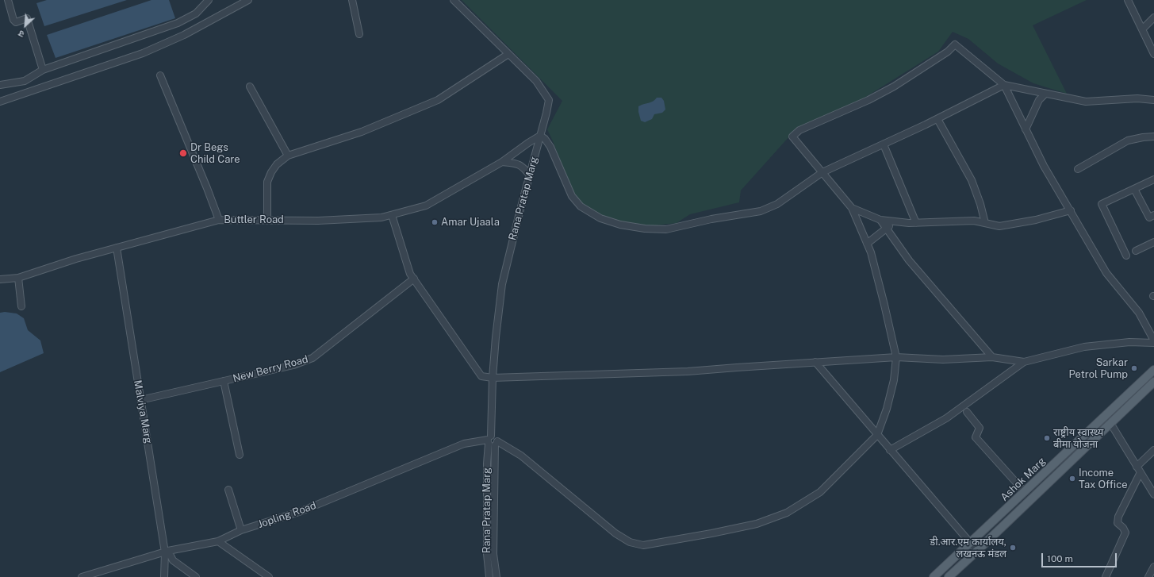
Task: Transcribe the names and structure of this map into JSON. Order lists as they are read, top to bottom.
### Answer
{
  "streets": {
    "main road": ["Ashok Marg"],
    "street": [
      "Rana Pratap Marg",
      "Buttler Road",
      "New Berry Road",
      "Malviya Marg",
      "Jopling Road"
    ]
  },
  "crossings": [
    ["Rana Pratap Marg", "Buttler Road"],
    ["Rana Pratap Marg", "Jopling Road"],
    ["Buttler Road", "Malviya Marg"],
    ["New Berry Road", "Malviya Marg"],
    ["Malviya Marg", "Jopling Road"]
  ],
  "places": [
    "Dr Begs Child Care",
    "Amar Ujaala",
    "Sarkar Petrol Pump",
    "राष्ट्रीय स्वास्थ्य बीमा योजना",
    "Income Tax Office",
    "डी.आर.एम कार्यालय, लखनऊ मंडल"
  ],
  "scale_bar": "100 m",
  "north": "bottom left"
}
